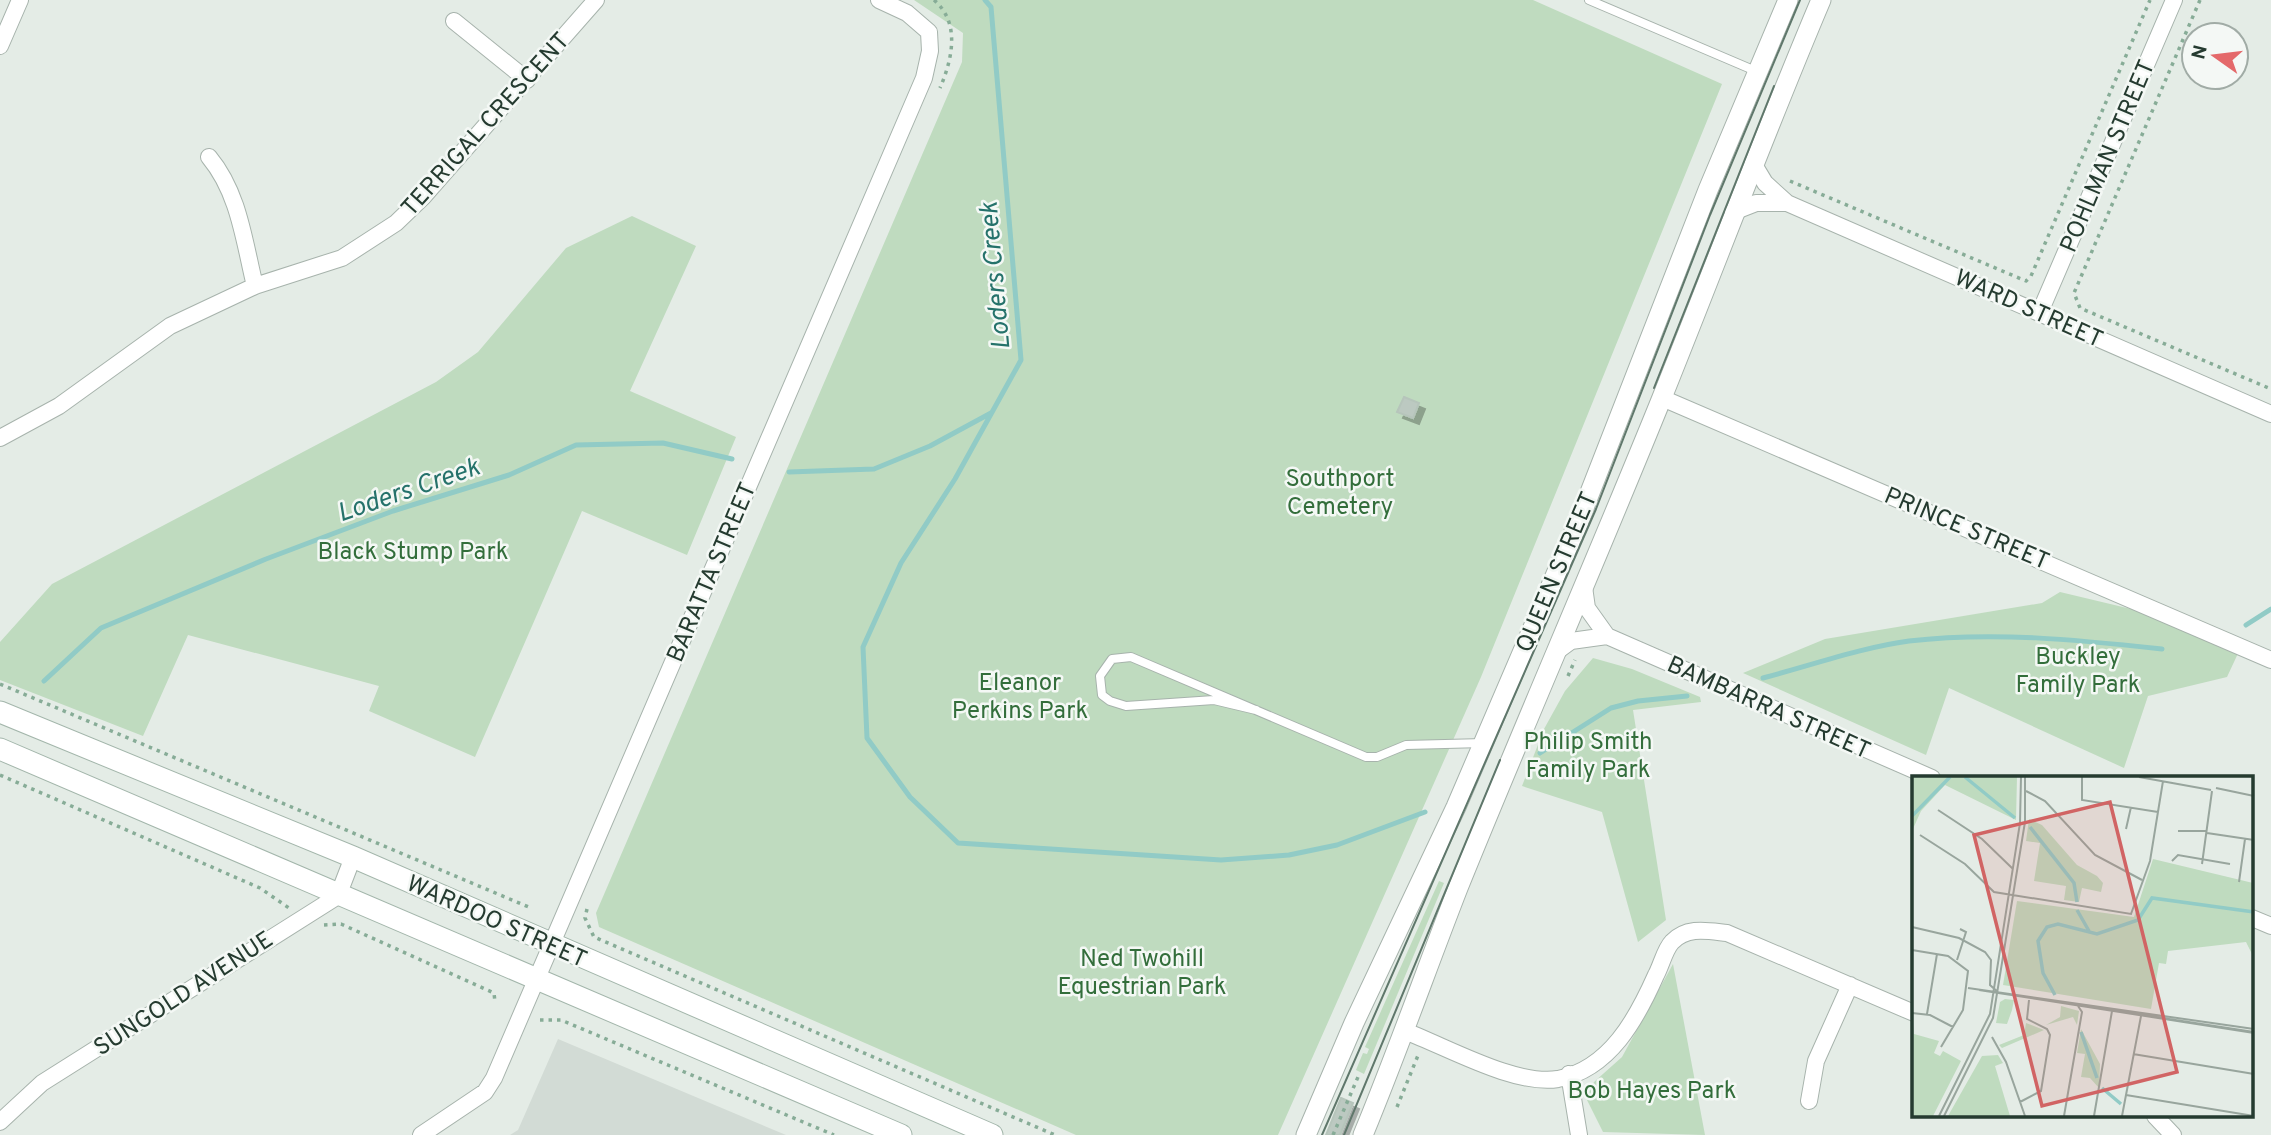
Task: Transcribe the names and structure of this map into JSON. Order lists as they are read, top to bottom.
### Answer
{
  "streets": {
    "main road": ["WARDOO STREET"],
    "street": [
      "TERRIGAL CRESCENT",
      "POHLMAN STREET",
      "WARD STREET",
      "PRINCE STREET",
      "BARATTA STREET",
      "QUEEN STREET",
      "BAMBARRA STREET",
      "SUNGOLD AVENUE"
    ]
  },
  "crossings": [
    ["POHLMAN STREET", "WARD STREET"],
    ["WARD STREET", "QUEEN STREET"],
    ["PRINCE STREET", "QUEEN STREET"],
    ["BARATTA STREET", "WARDOO STREET"],
    ["WARDOO STREET", "SUNGOLD AVENUE"]
  ],
  "water": ["Loders Creek"],
  "parks": [
    "Southport Cemetery",
    "Black Stump Park",
    "Buckley Family Park",
    "Eleanor Perkins Park",
    "Philip Smith Family Park",
    "Ned Twohill Equestrian Park",
    "Bob Hayes Park"
  ],
  "north": "left"
}
